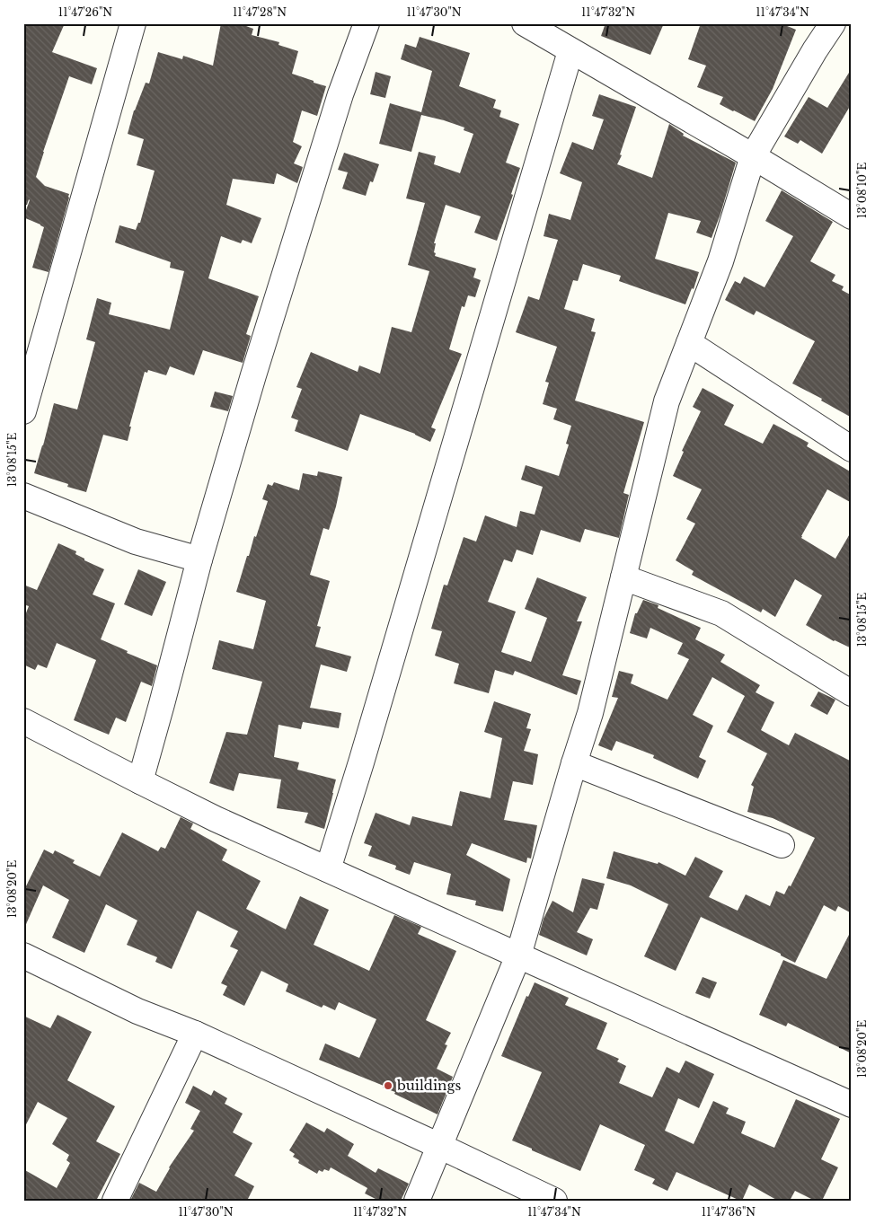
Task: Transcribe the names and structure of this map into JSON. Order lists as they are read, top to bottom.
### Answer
{
  "places": ["buildings"],
  "coordinates": [
    "11°47'26\"N",
    "11°47'28\"N",
    "11°47'30\"N",
    "11°47'32\"N",
    "11°47'34\"N",
    "13°08'10\"E",
    "13°08'15\"E",
    "13°08'20\"E",
    "11°47'36\"N"
  ]
}
